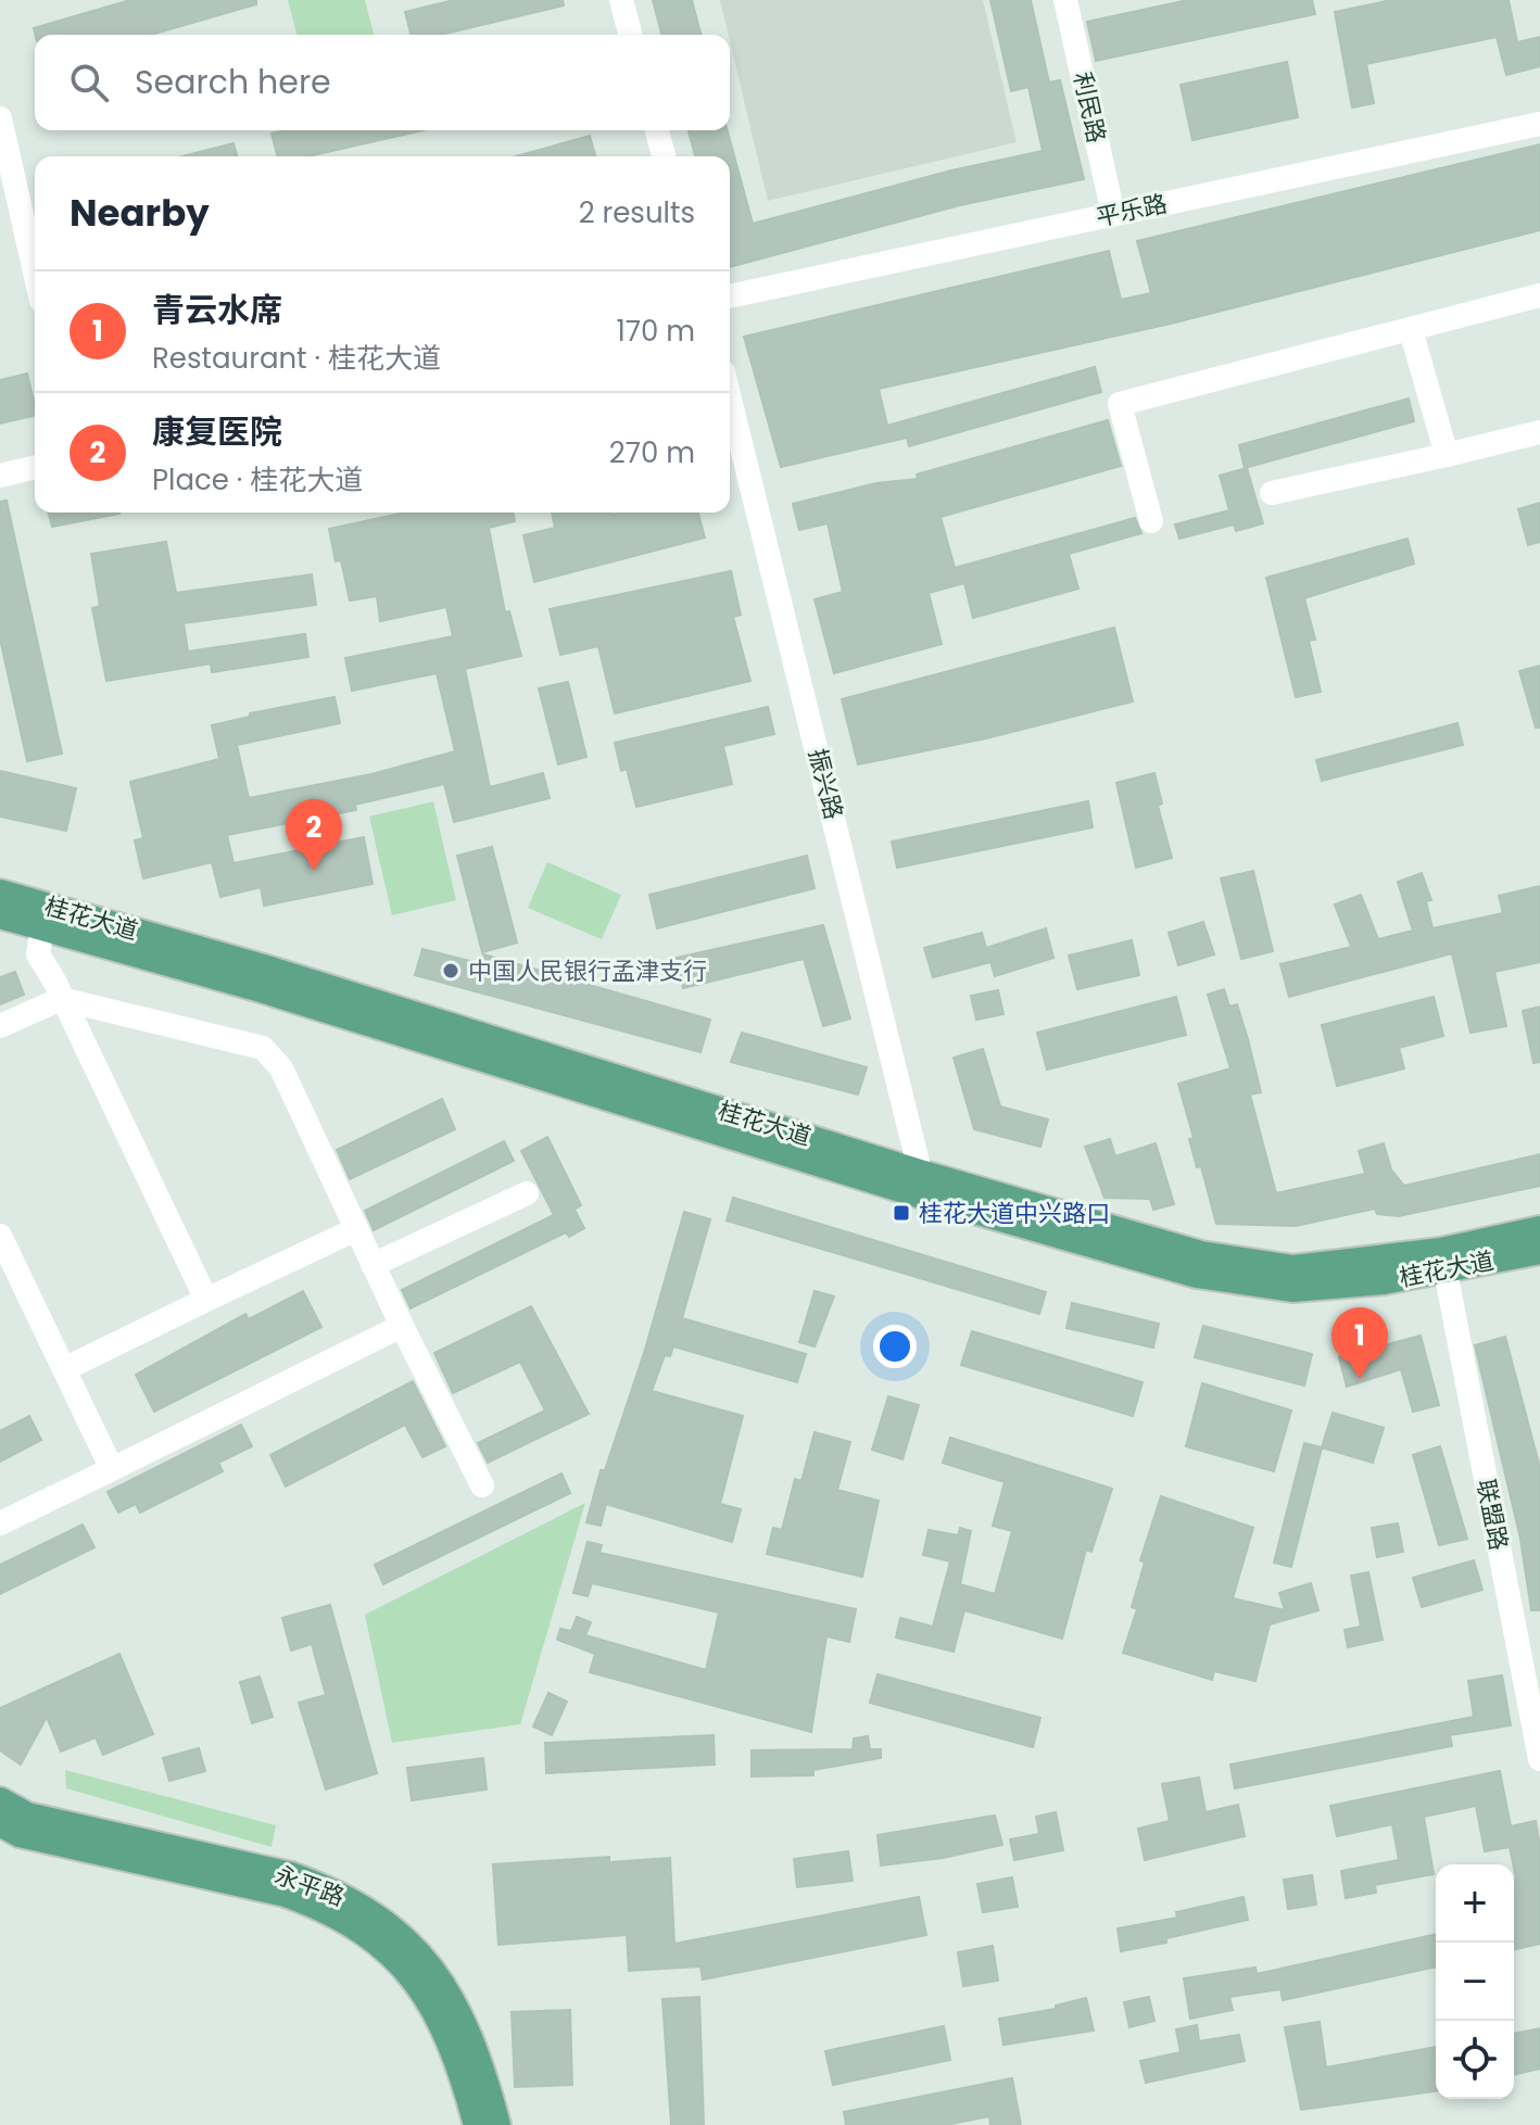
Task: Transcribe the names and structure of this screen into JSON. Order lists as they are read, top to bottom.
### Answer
{
  "streets": {
    "main road": ["桂花大道", "永平路"],
    "street": [
      "利民路",
      "平乐路",
      "振兴路",
      "联盟路"
    ]
  },
  "crossings": [
    ["利民路", "平乐路"],
    ["振兴路", "桂花大道"],
    ["桂花大道", "联盟路"]
  ],
  "places": {
    "other": ["中国人民银行孟津支行"],
    "transit": ["桂花大道中兴路口"]
  },
  "page": {
    "search": "Search here",
    "heading": ["Nearby", "2 results"],
    "list": [
      {
        "mark": "1",
        "name": "青云水席",
        "note": "Restaurant · 桂花大道",
        "value": "170 m"
      },
      {
        "mark": "2",
        "name": "康复医院",
        "note": "Place · 桂花大道",
        "value": "270 m"
      }
    ],
    "pins": ["2", "1"],
    "map_buttons": ["+", "−"]
  }
}
